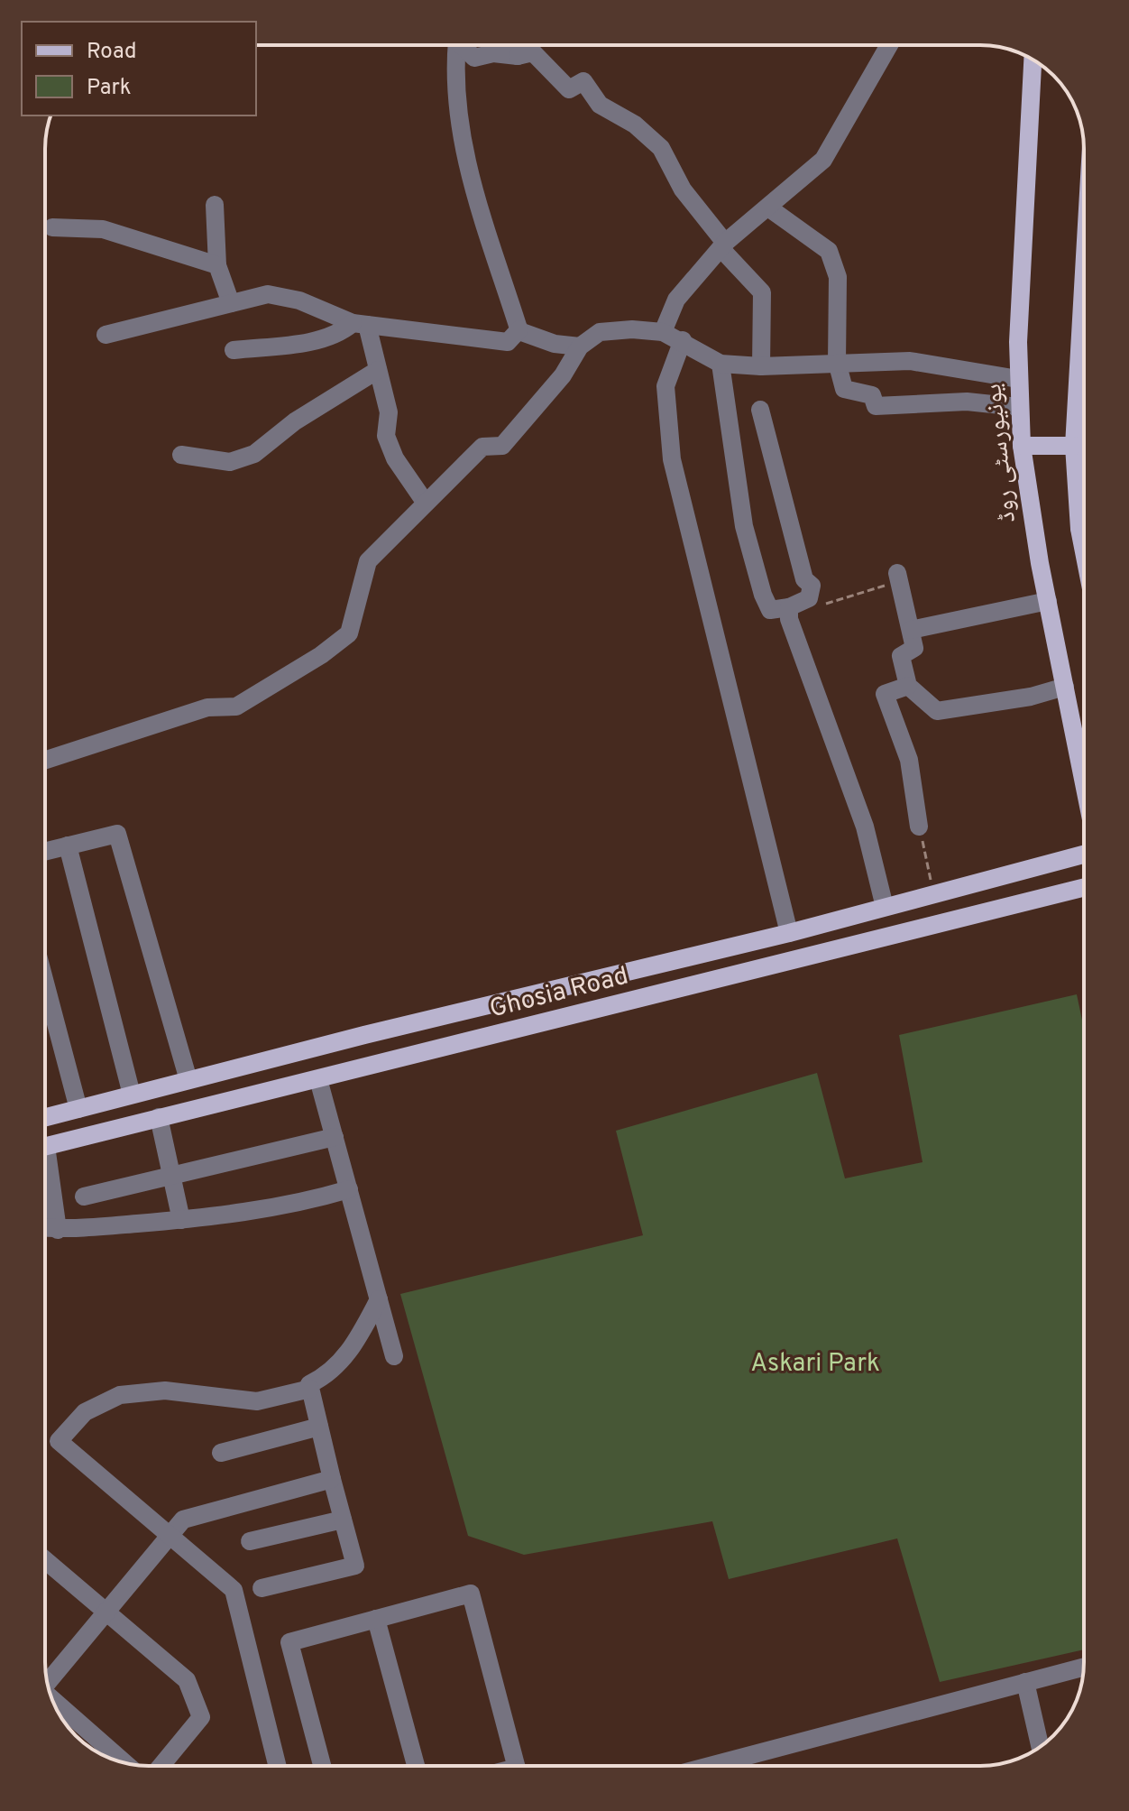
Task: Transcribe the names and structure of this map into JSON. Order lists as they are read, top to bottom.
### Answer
{
  "streets": {
    "main road": ["یونیورسٹی روڈ", "Ghosia Road"]
  },
  "parks": ["Askari Park"],
  "legend": ["Road", "Park"]
}
